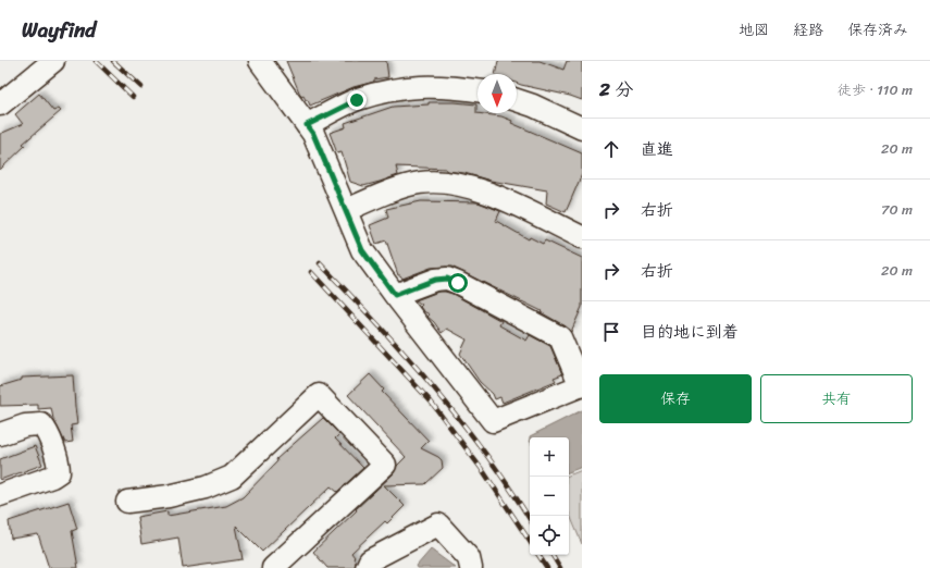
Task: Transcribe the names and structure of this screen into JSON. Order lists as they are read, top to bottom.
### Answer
{
  "north": "bottom",
  "page": {
    "header": "Wayfind",
    "nav": ["地図", "経路", "保存済み"],
    "heading": ["2 分", "徒歩 · 110 m"],
    "list": [
      ["直進", "20 m"],
      ["右折", "70 m"],
      ["右折", "20 m"],
      "目的地に到着"
    ],
    "buttons": ["保存", "共有"],
    "map_buttons": ["+", "−"]
  }
}
